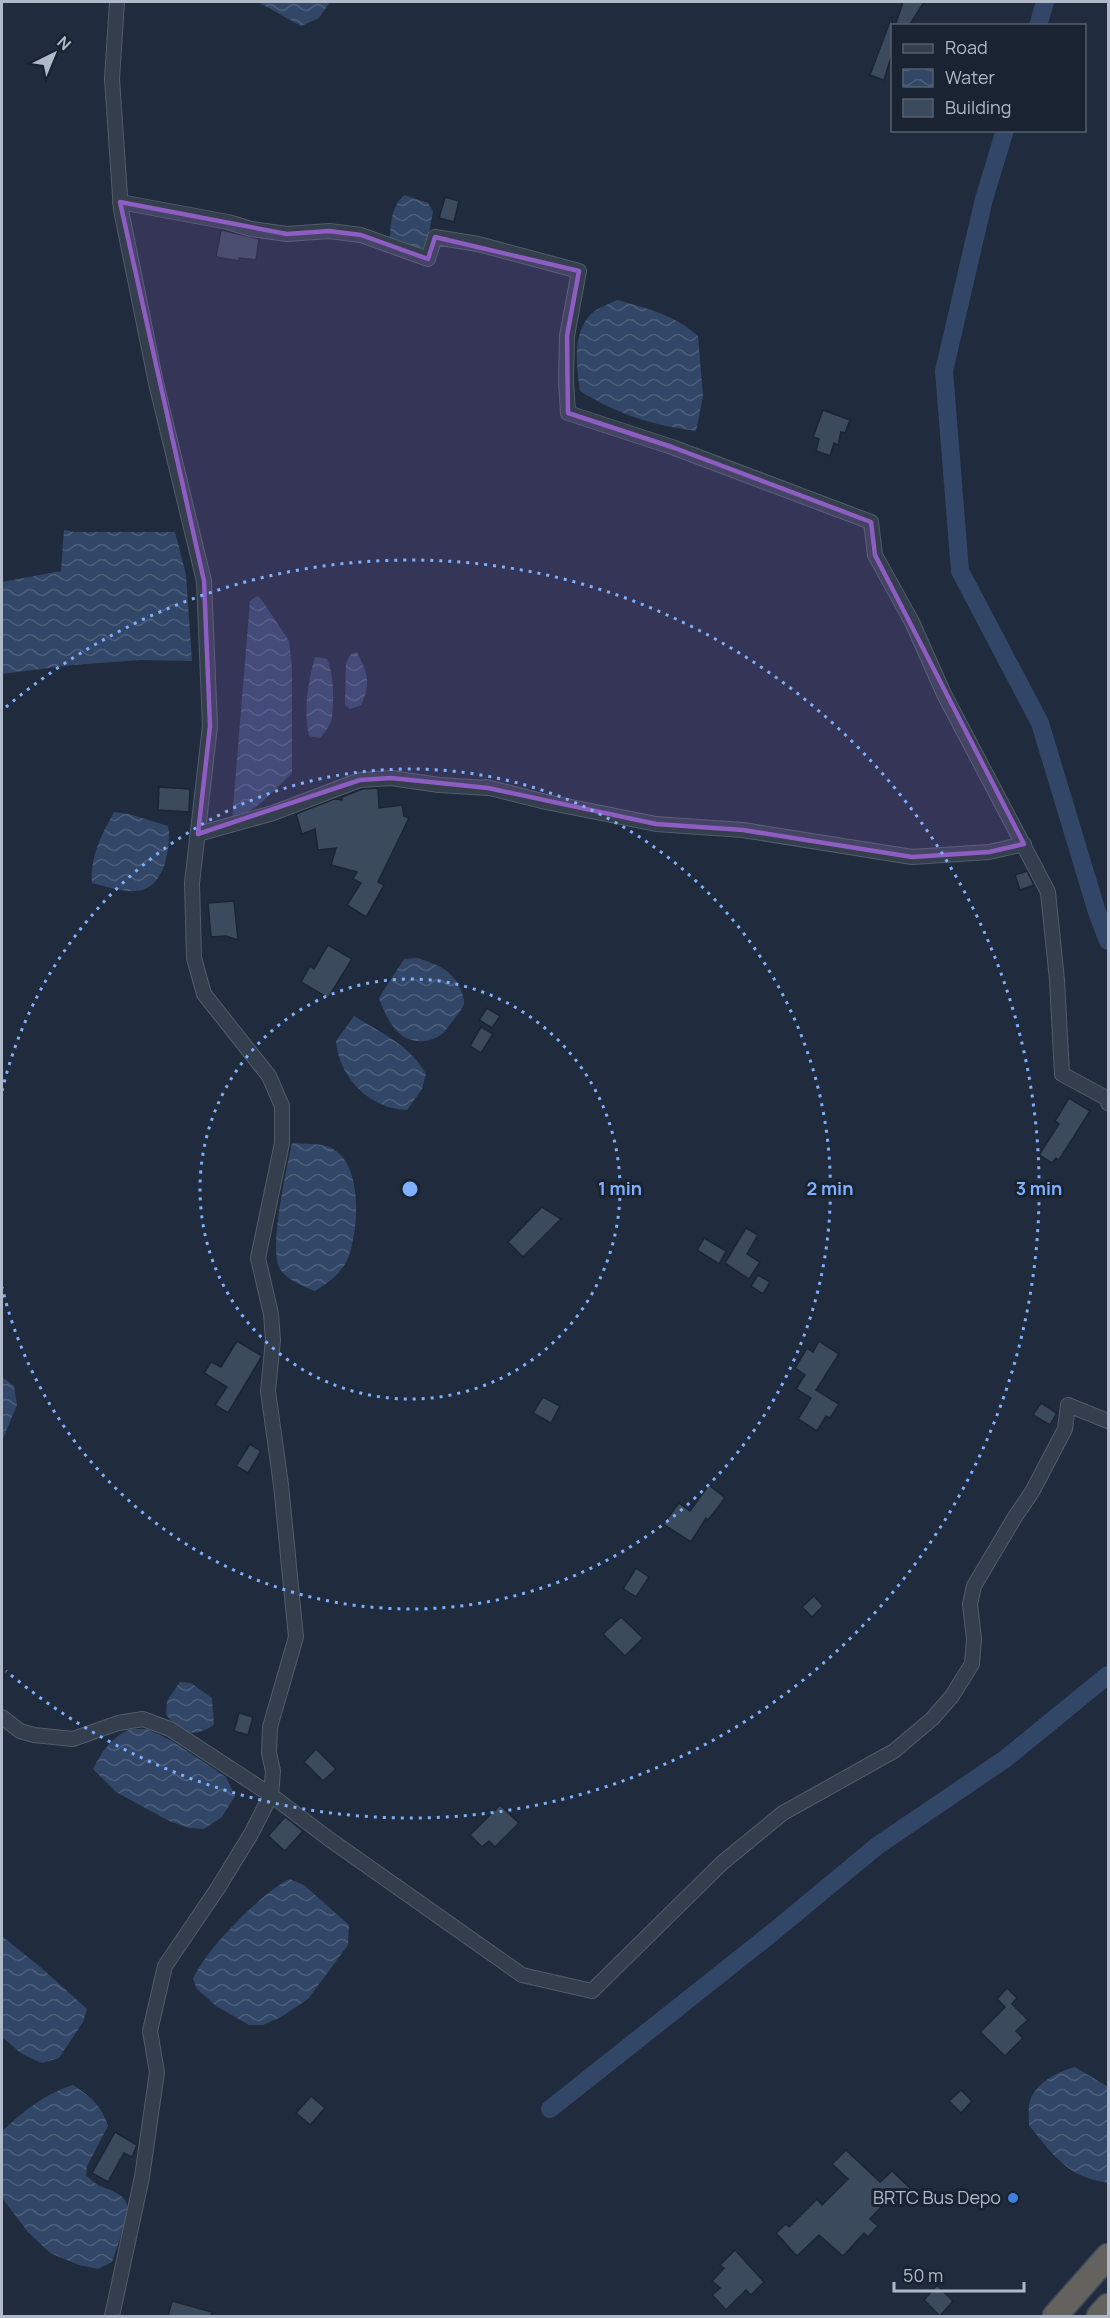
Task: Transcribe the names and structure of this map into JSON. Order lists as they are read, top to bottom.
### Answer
{
  "places": ["BRTC Bus Depo"],
  "legend": ["Road", "Water", "Building"],
  "scale_bar": "50 m",
  "north": "top right",
  "rings": ["1 min", "2 min", "3 min"]
}
